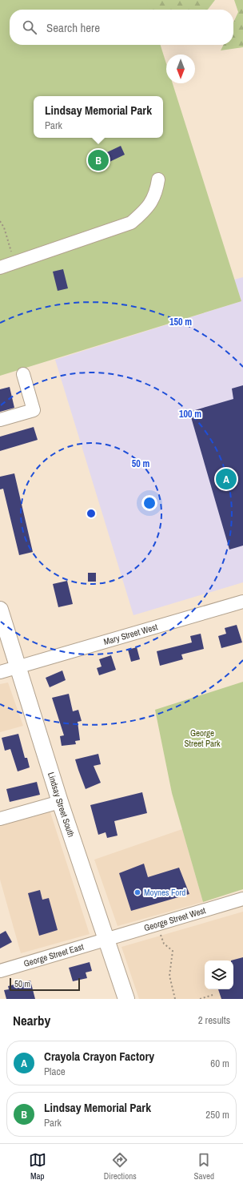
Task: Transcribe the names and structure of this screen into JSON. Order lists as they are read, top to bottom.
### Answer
{
  "streets": {
    "main road": ["Lindsay Street South"],
    "street": ["Mary Street West", "George Street West", "George Street East"]
  },
  "crossings": [
    ["Mary Street West", "Lindsay Street South"],
    ["Lindsay Street South", "George Street West"],
    ["Lindsay Street South", "George Street East"],
    ["George Street West", "George Street East"]
  ],
  "parks": ["George Street Park"],
  "places": ["Moynes Ford"],
  "scale_bar": "50 m",
  "north": "bottom",
  "page": {
    "search": "Search here",
    "popup": ["Lindsay Memorial Park", "Park"],
    "pins": ["B", "A"],
    "scale": "50 m",
    "heading": ["Nearby", "2 results"],
    "list": [
      {
        "mark": "A",
        "name": "Crayola Crayon Factory",
        "note": "Place",
        "value": "60 m"
      },
      {
        "mark": "B",
        "name": "Lindsay Memorial Park",
        "note": "Park",
        "value": "250 m"
      }
    ],
    "nav": ["Map", "Directions", "Saved"]
  },
  "rings": ["150 m", "100 m", "50 m"]
}
